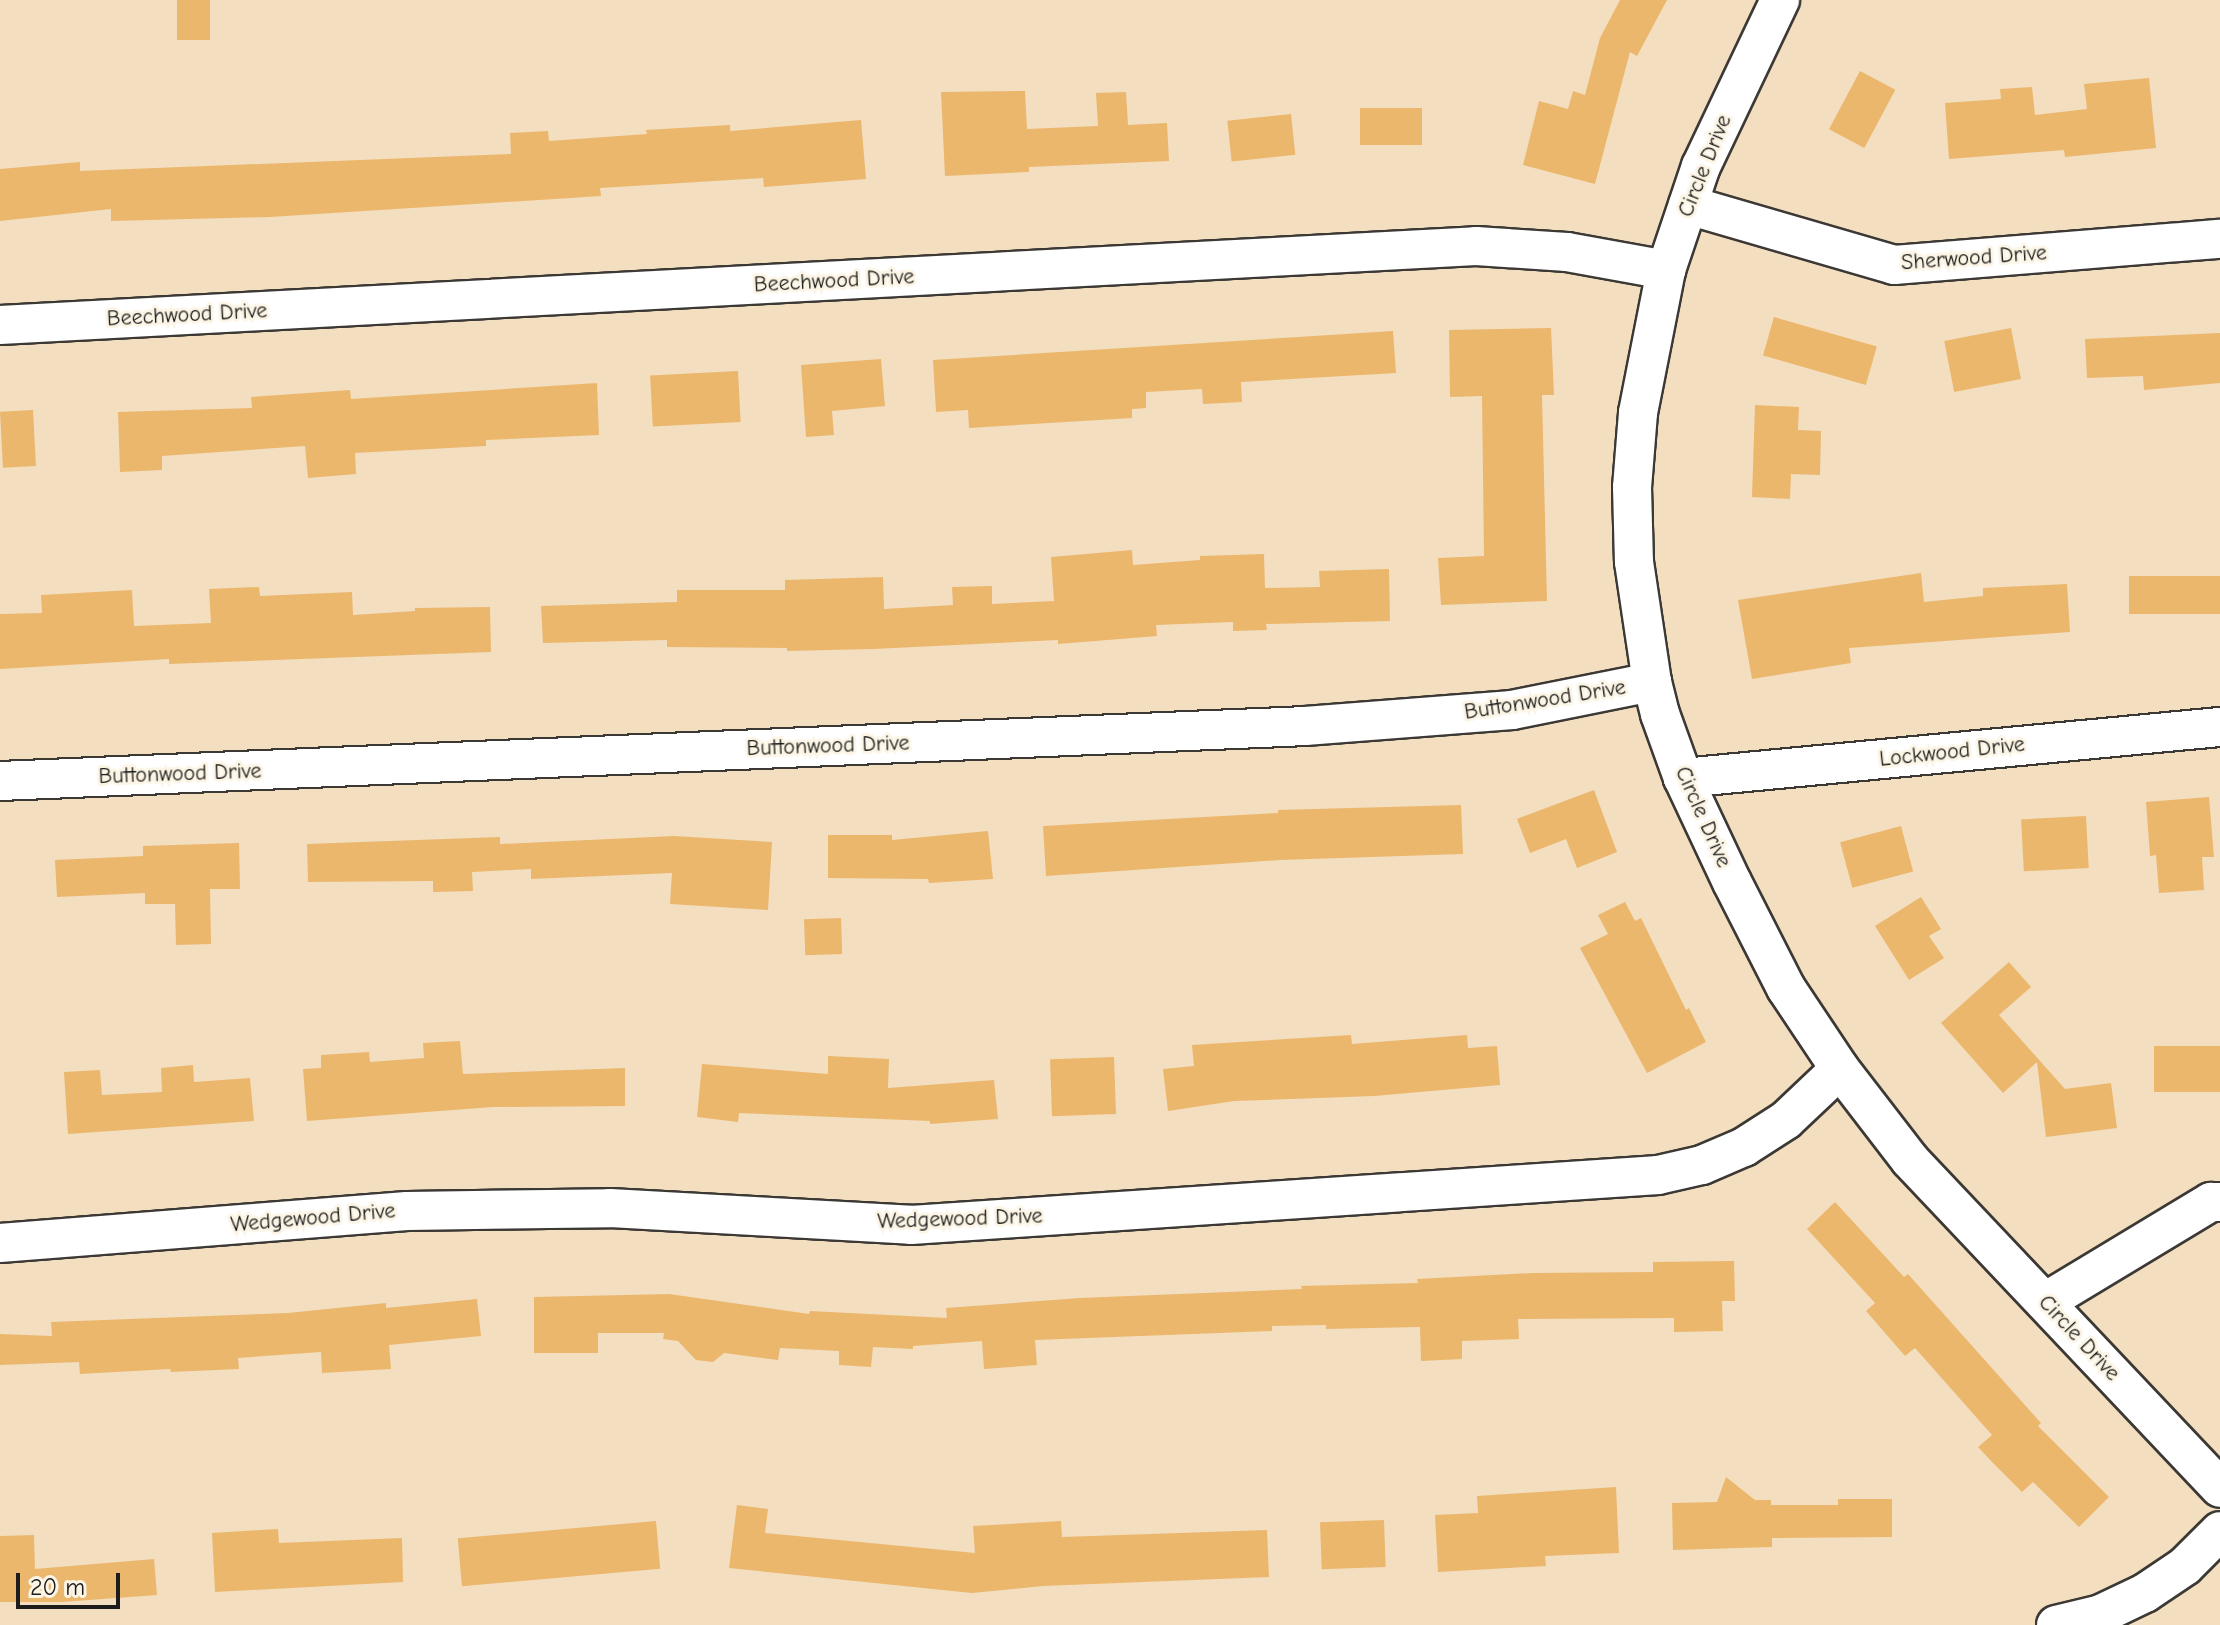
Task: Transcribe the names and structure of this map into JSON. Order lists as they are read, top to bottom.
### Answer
{
  "streets": {
    "street": [
      "Circle Drive",
      "Sherwood Drive",
      "Beechwood Drive",
      "Buttonwood Drive",
      "Lockwood Drive",
      "Wedgewood Drive"
    ]
  },
  "crossings": [
    ["Circle Drive", "Sherwood Drive"],
    ["Circle Drive", "Beechwood Drive"],
    ["Circle Drive", "Buttonwood Drive"],
    ["Circle Drive", "Lockwood Drive"],
    ["Circle Drive", "Wedgewood Drive"]
  ],
  "scale_bar": "20 m"
}
